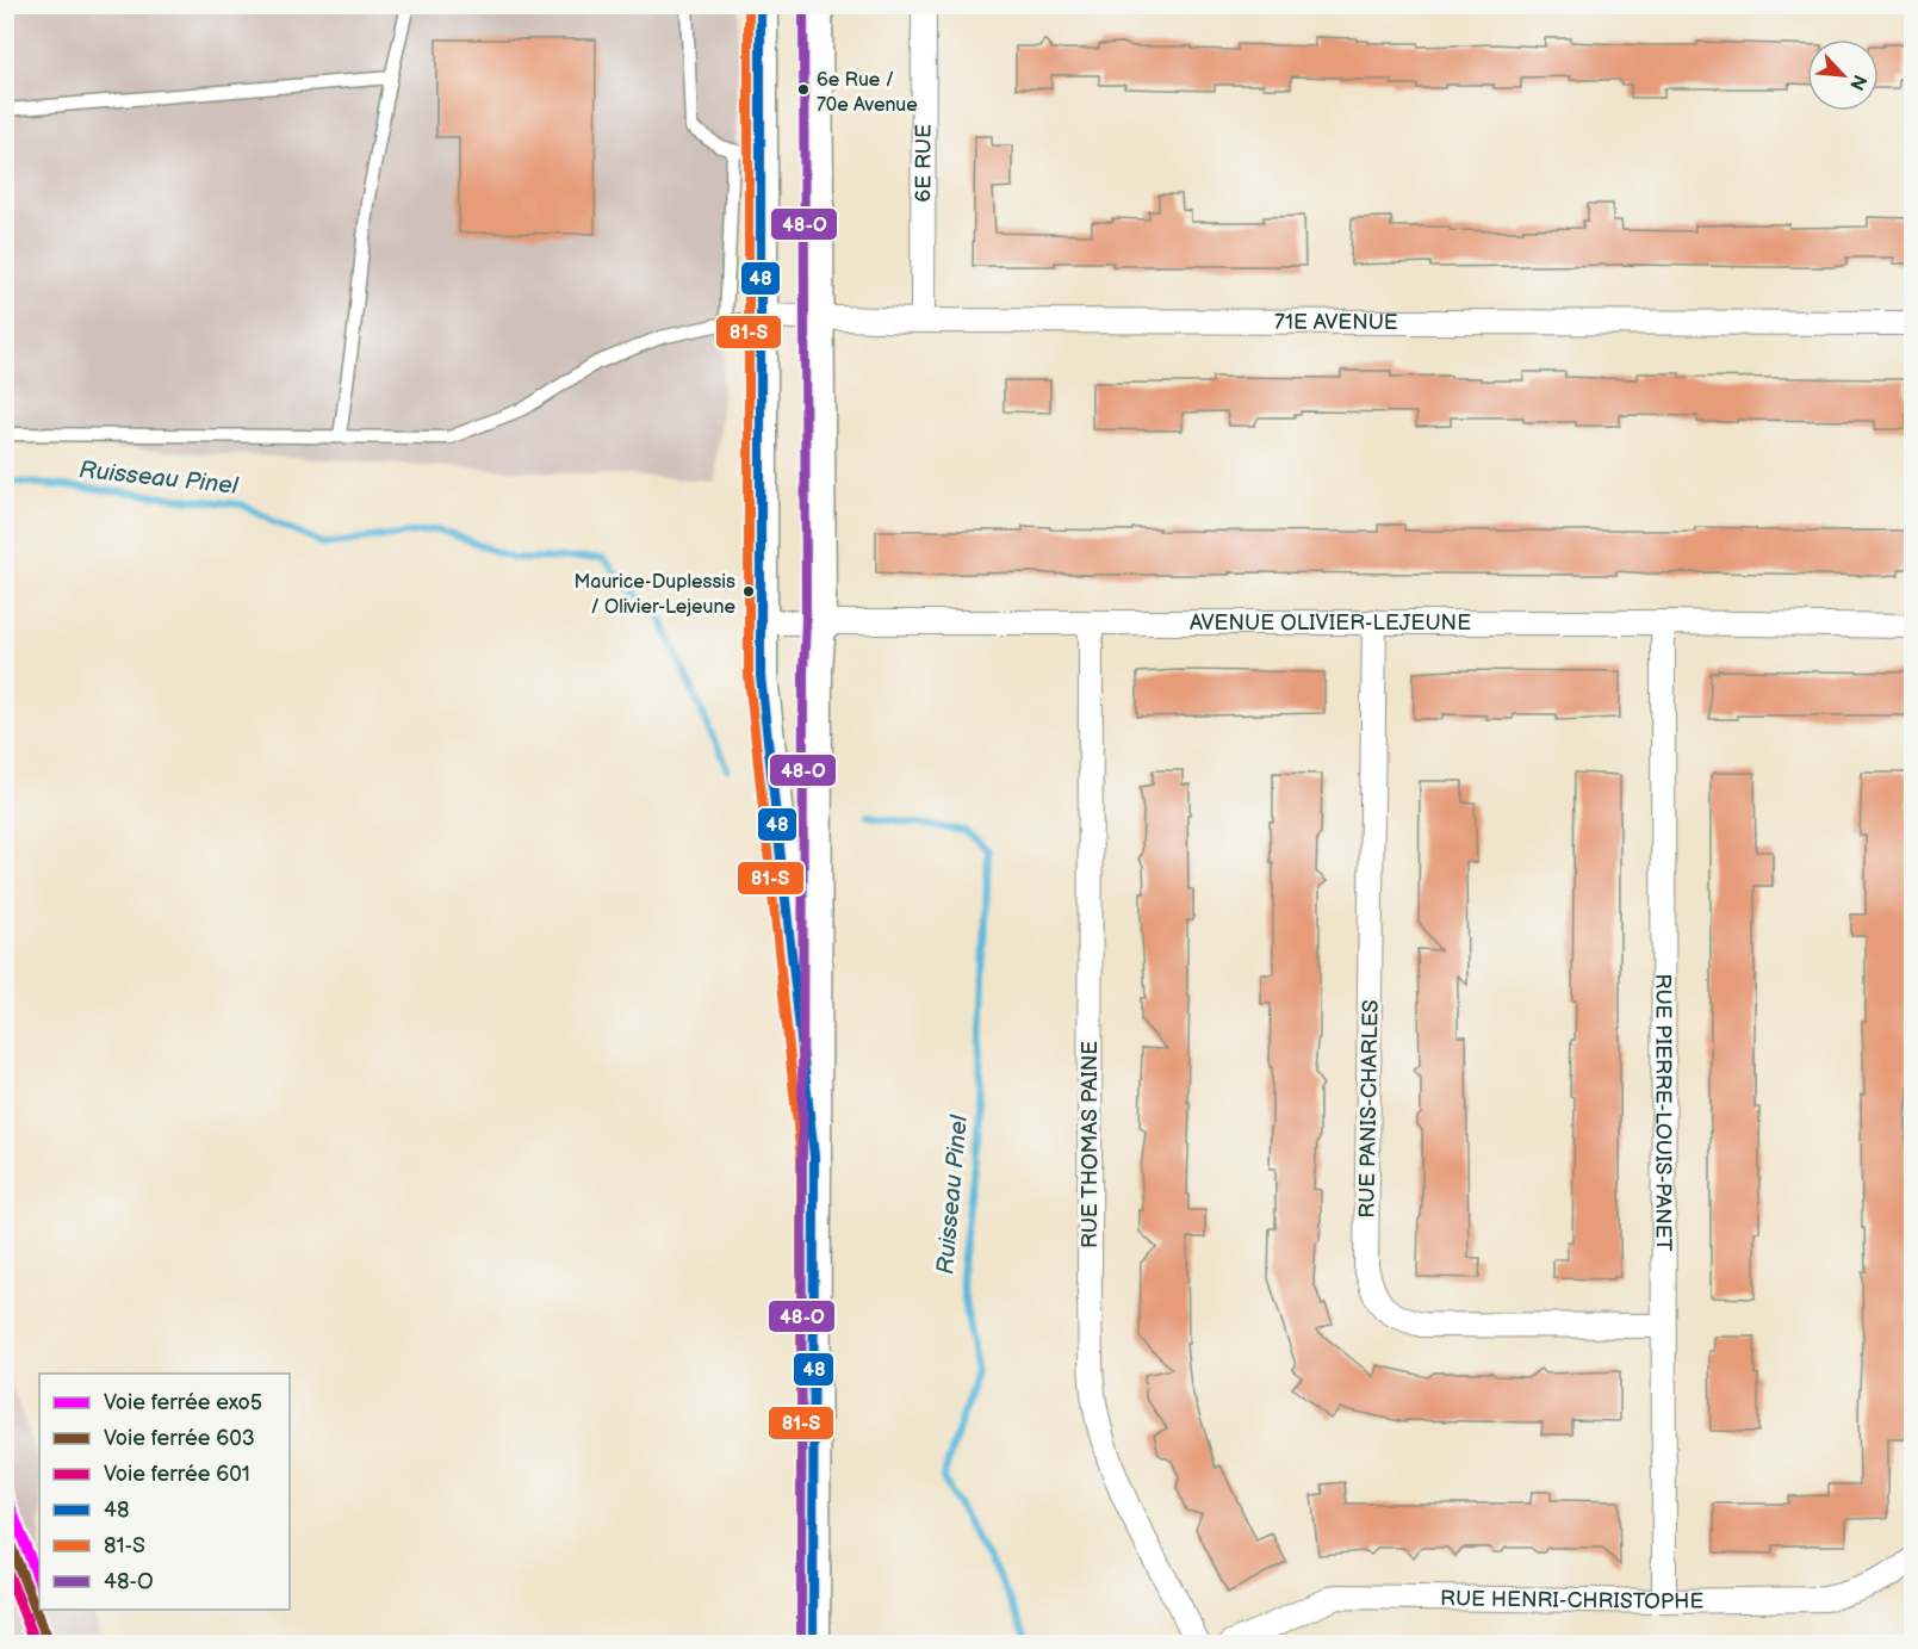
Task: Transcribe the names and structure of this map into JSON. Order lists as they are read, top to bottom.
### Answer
{
  "streets": {
    "street": [
      "6E RUE",
      "71E AVENUE",
      "AVENUE OLIVIER-LEJEUNE",
      "RUE PANIS-CHARLES",
      "RUE PIERRE-LOUIS-PANET",
      "RUE THOMAS PAINE",
      "RUE HENRI-CHRISTOPHE"
    ]
  },
  "crossings": [
    ["6E RUE", "71E AVENUE"],
    ["AVENUE OLIVIER-LEJEUNE", "RUE PANIS-CHARLES"],
    ["AVENUE OLIVIER-LEJEUNE", "RUE PIERRE-LOUIS-PANET"],
    ["AVENUE OLIVIER-LEJEUNE", "RUE THOMAS PAINE"],
    ["RUE PANIS-CHARLES", "RUE PIERRE-LOUIS-PANET"],
    ["RUE PIERRE-LOUIS-PANET", "RUE HENRI-CHRISTOPHE"]
  ],
  "water": ["Ruisseau Pinel"],
  "places": ["6e Rue / 70e Avenue", "Maurice-Duplessis / Olivier-Lejeune"],
  "lines": [
    "transit line 48",
    "transit line 81-S",
    "transit line 48-O",
    "rail line exo5",
    "rail line 603",
    "rail line 601"
  ],
  "legend": [
    "Voie ferrée exo5",
    "Voie ferrée 603",
    "Voie ferrée 601",
    "48",
    "81-S",
    "48-O"
  ],
  "north": "bottom right"
}
